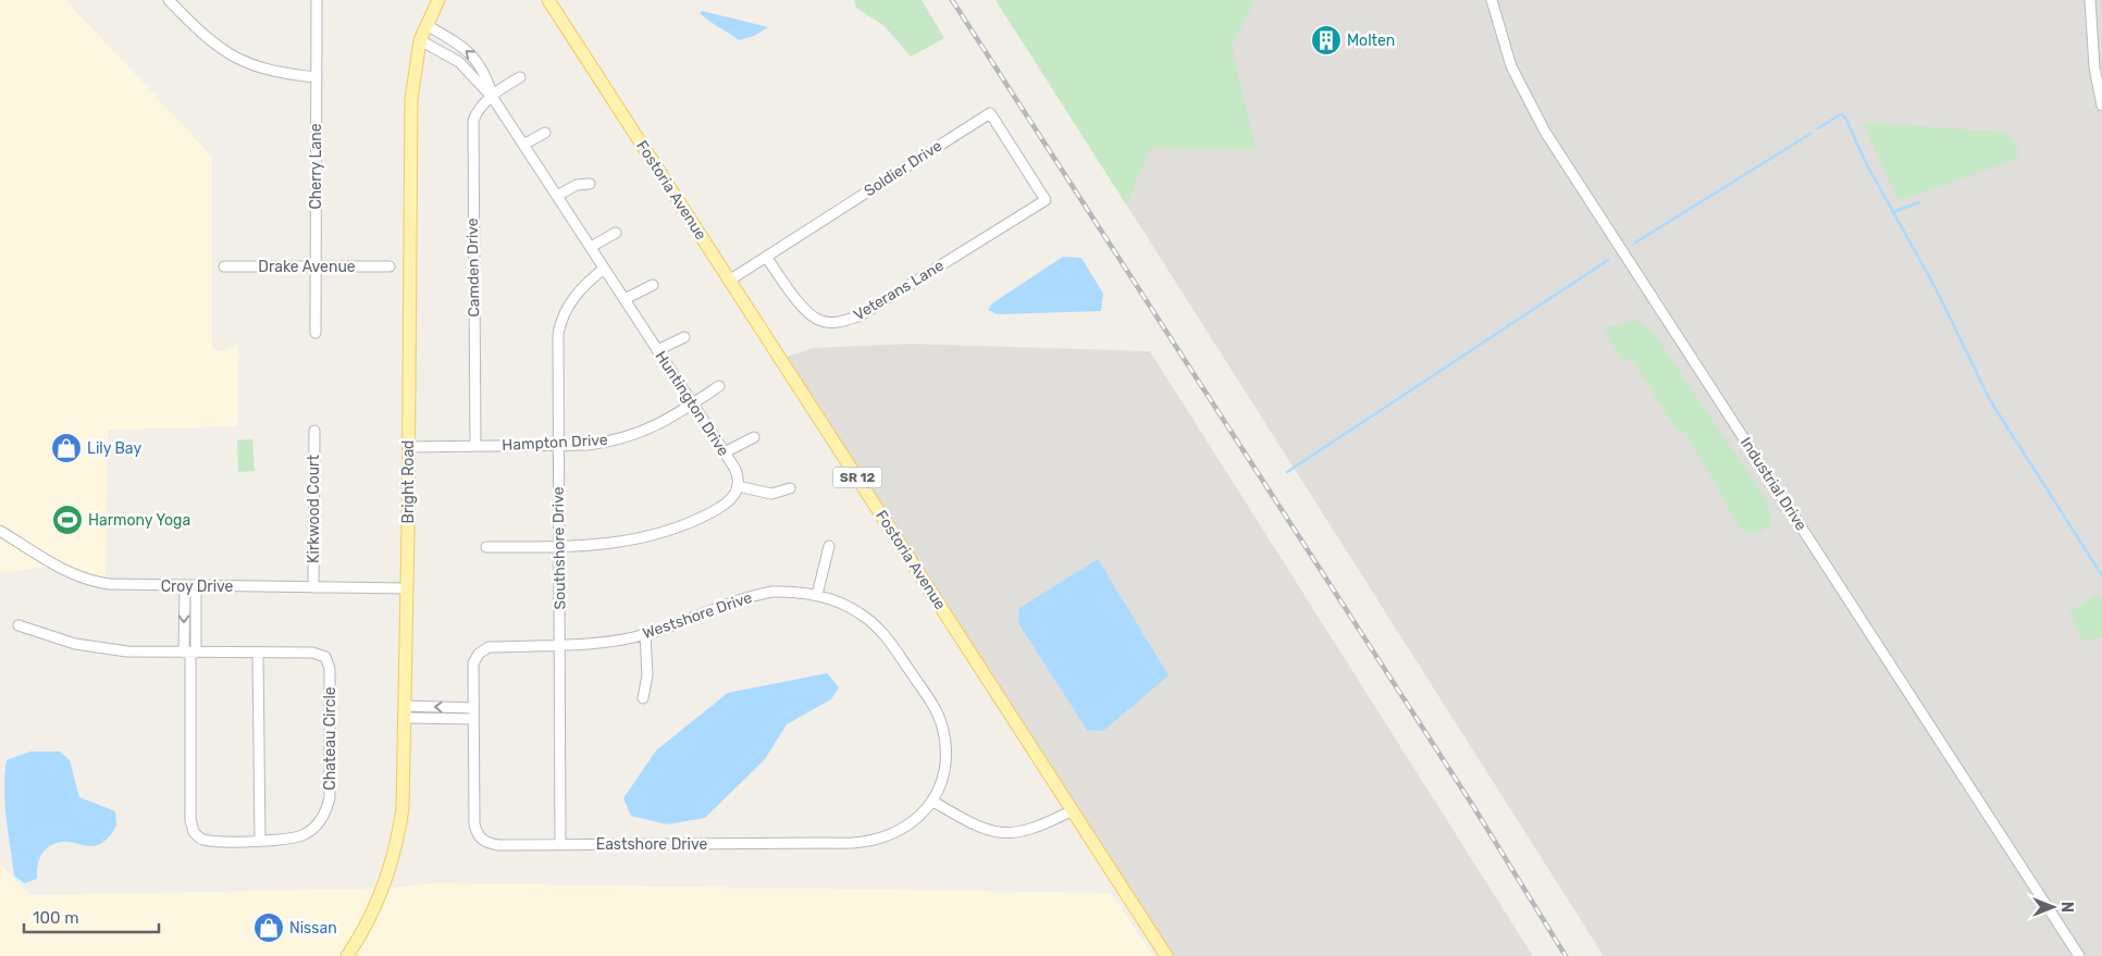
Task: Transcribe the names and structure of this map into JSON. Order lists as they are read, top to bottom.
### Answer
{
  "streets": {
    "main road": ["Fostoria Avenue", "SR 12", "Bright Road"],
    "street": [
      "Cherry Lane",
      "Soldier Drive",
      "Drake Avenue",
      "Camden Drive",
      "Veterans Lane",
      "Huntington Drive",
      "Hampton Drive",
      "Industrial Drive",
      "Kirkwood Court",
      "Southshore Drive",
      "Croy Drive",
      "Westshore Drive",
      "Chateau Circle",
      "Eastshore Drive"
    ]
  },
  "crossings": [
    ["Cherry Lane", "Drake Avenue"],
    ["Soldier Drive", "Fostoria Avenue"],
    ["Soldier Drive", "Veterans Lane"],
    ["Camden Drive", "Huntington Drive"],
    ["Camden Drive", "Hampton Drive"],
    ["Huntington Drive", "Hampton Drive"],
    ["Huntington Drive", "Bright Road"],
    ["Huntington Drive", "Southshore Drive"],
    ["Hampton Drive", "Bright Road"],
    ["Hampton Drive", "Southshore Drive"],
    ["Bright Road", "Croy Drive"],
    ["Kirkwood Court", "Croy Drive"],
    ["Southshore Drive", "Westshore Drive"],
    ["Southshore Drive", "Eastshore Drive"],
    ["Westshore Drive", "Eastshore Drive"]
  ],
  "places": {
    "building": ["Molten"],
    "shop": ["Lily Bay", "Nissan"],
    "sports": ["Harmony Yoga"]
  },
  "scale_bar": "100 m",
  "north": "right"
}
